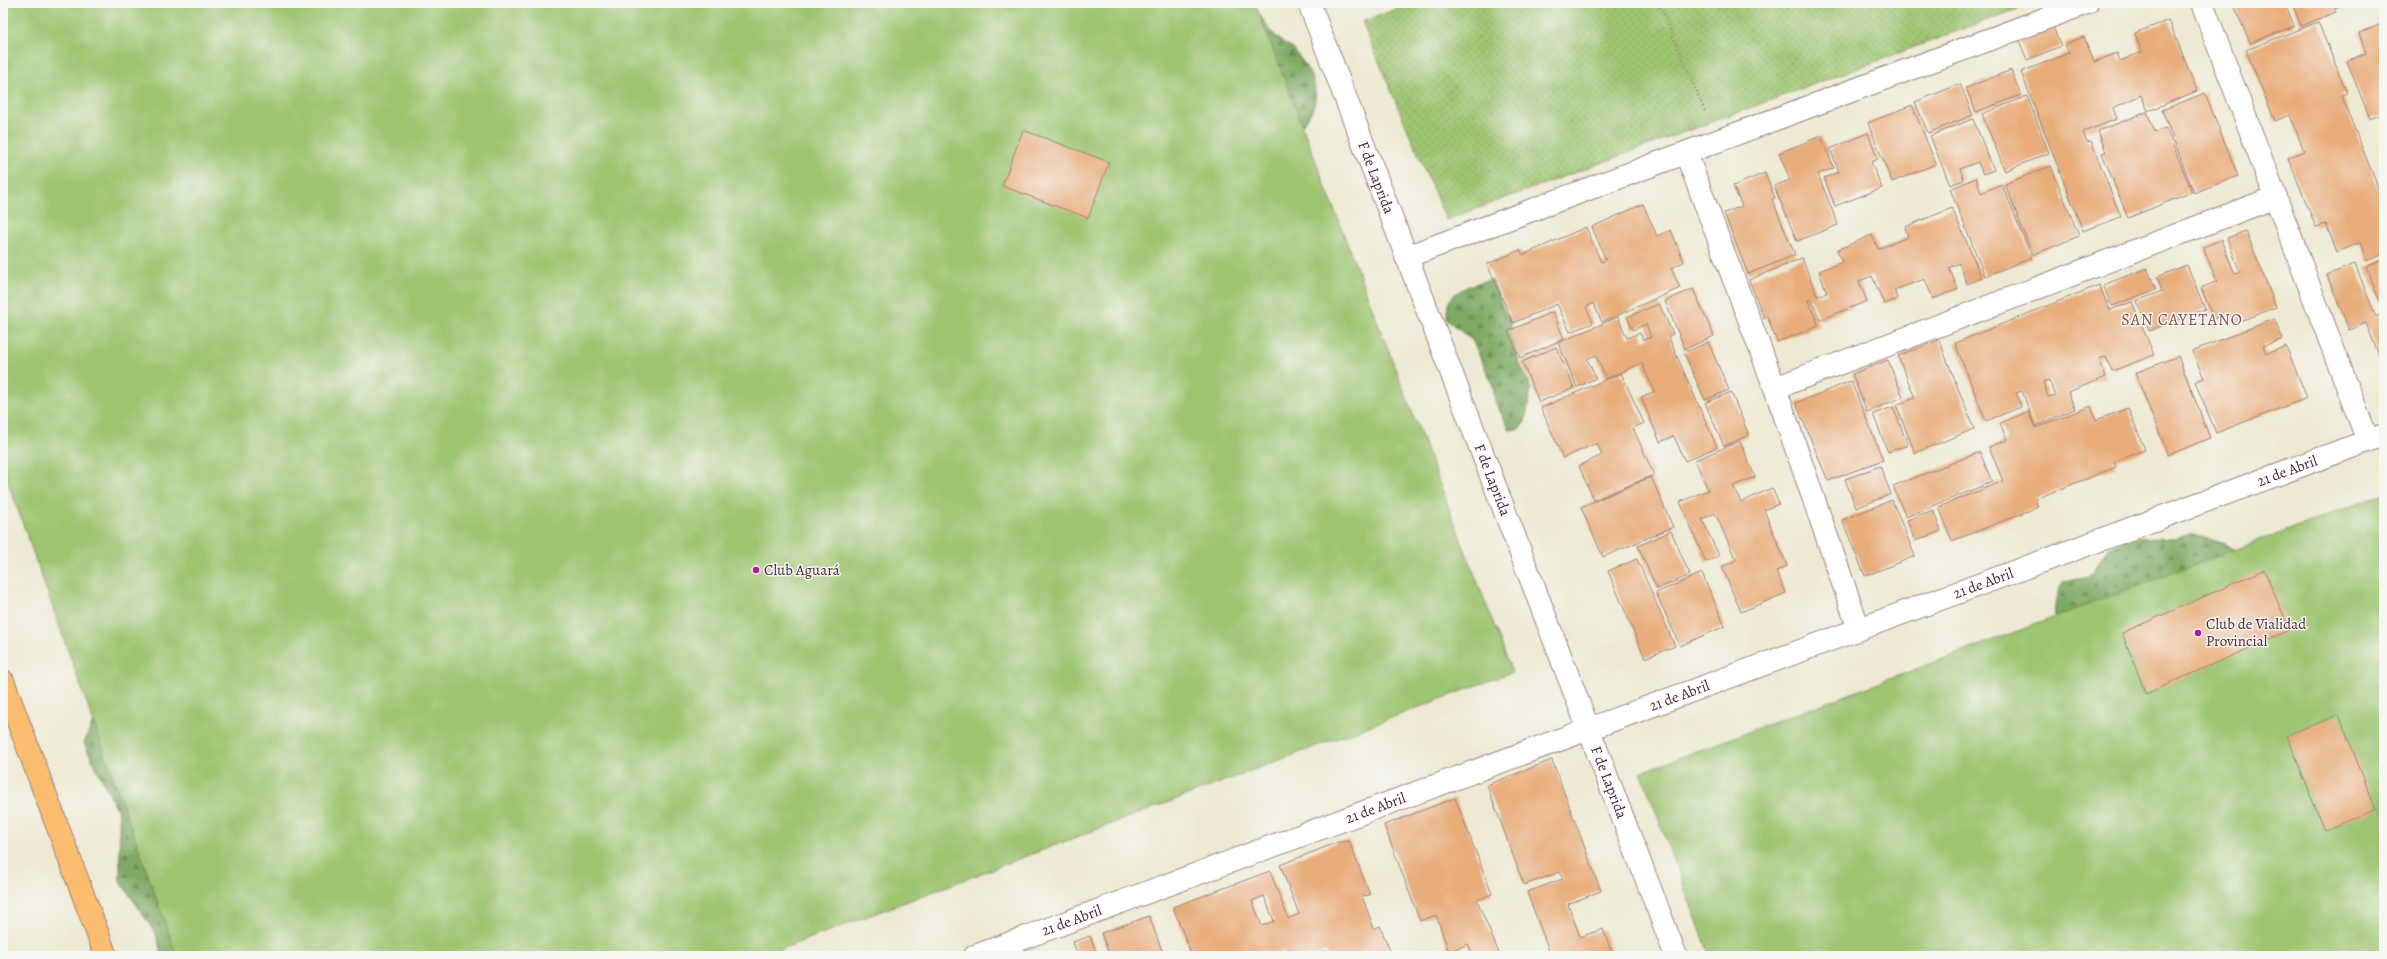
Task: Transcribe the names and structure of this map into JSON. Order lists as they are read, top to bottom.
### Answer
{
  "streets": {
    "street": ["F de Laprida", "21 de Abril"]
  },
  "crossings": [
    ["F de Laprida", "21 de Abril"]
  ],
  "districts": ["SAN CAYETANO"],
  "places": ["Club Aguará", "Club de Vialidad Provincial"]
}
